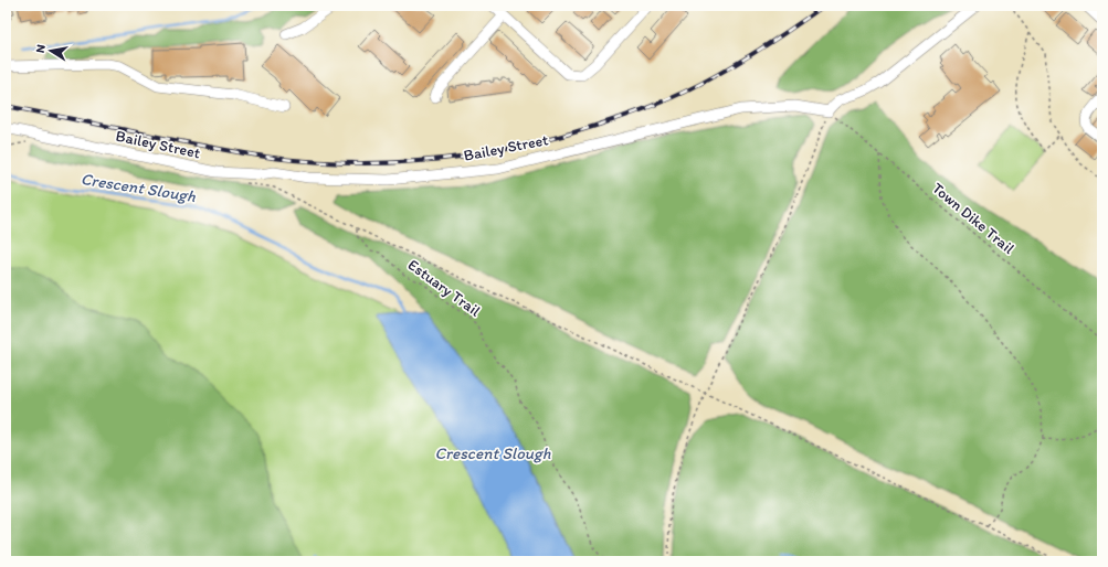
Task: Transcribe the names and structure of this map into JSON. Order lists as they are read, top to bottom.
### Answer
{
  "streets": {
    "street": ["Bailey Street"],
    "path": ["Town Dike Trail", "Estuary Trail"]
  },
  "crossings": [
    ["Bailey Street", "Town Dike Trail"]
  ],
  "water": ["Crescent Slough"],
  "north": "left"
}
